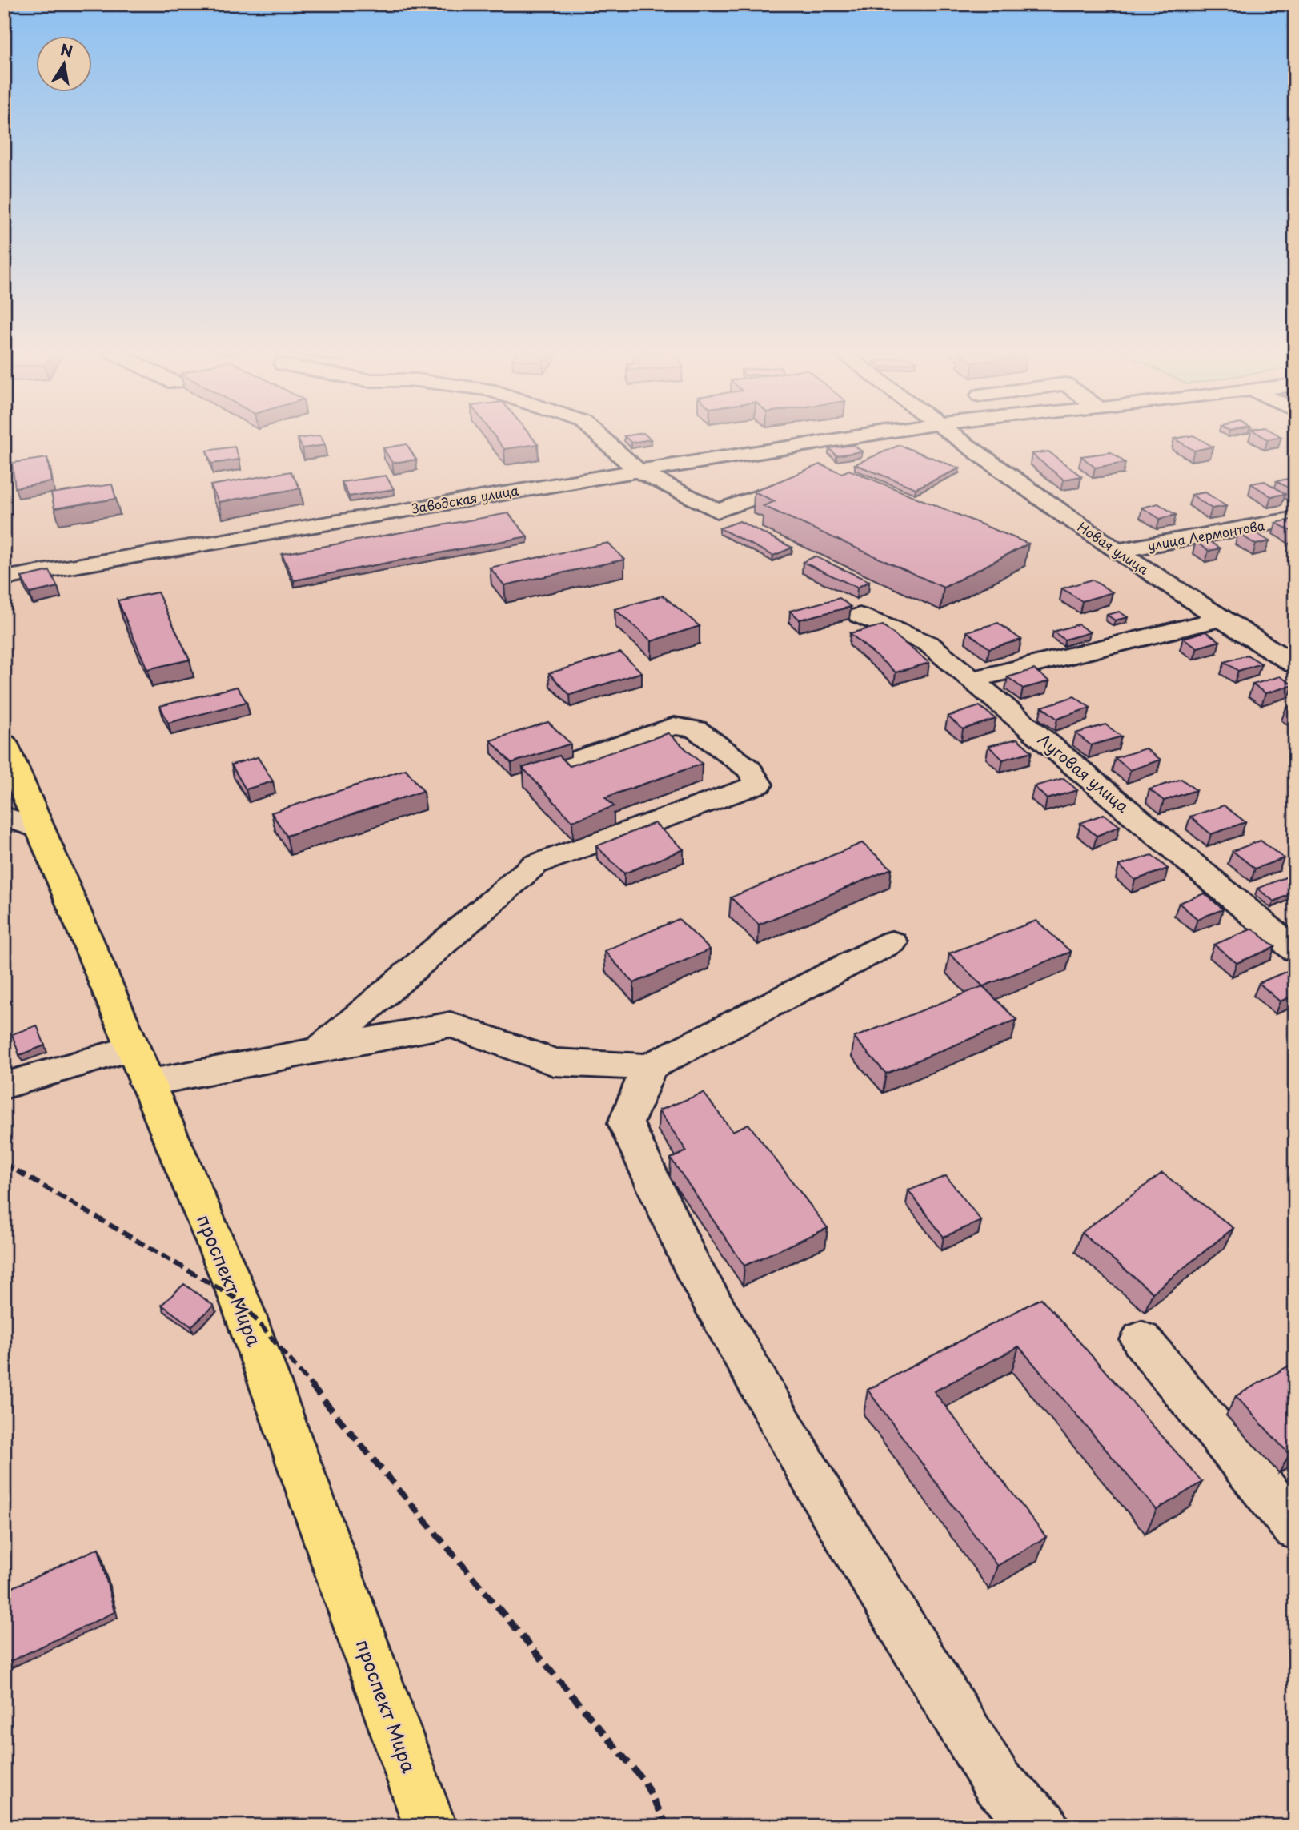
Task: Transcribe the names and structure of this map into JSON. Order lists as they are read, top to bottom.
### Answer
{
  "streets": {
    "main road": ["проспект Мира"],
    "street": [
      "Заводская улица",
      "улица Лермонтова",
      "Новая улица",
      "Луговая улица"
    ]
  },
  "crossings": [
    ["улица Лермонтова", "Новая улица"]
  ],
  "north": "top"
}
